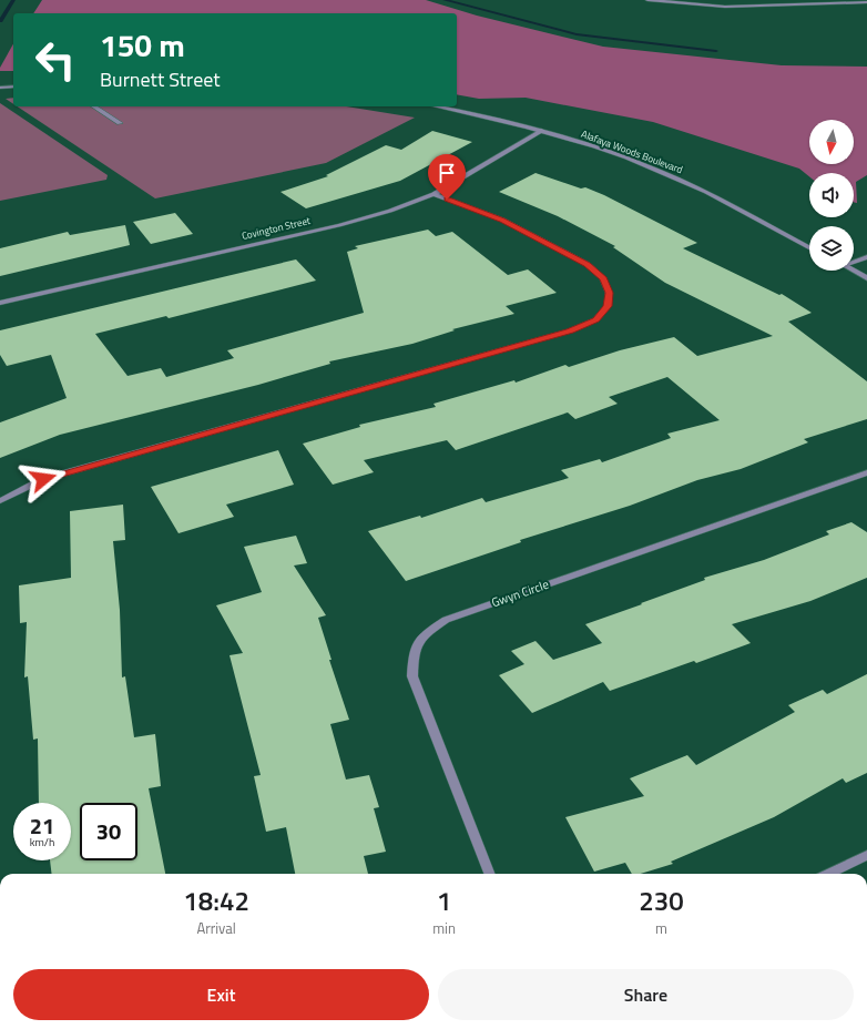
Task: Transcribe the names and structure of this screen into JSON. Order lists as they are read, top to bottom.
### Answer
{
  "streets": {
    "street": ["Alafaya Woods Boulevard", "Covington Street", "Gwyn Circle"]
  },
  "crossings": [
    ["Alafaya Woods Boulevard", "Covington Street"]
  ],
  "north": "bottom",
  "page": {
    "turn": ["150 m", "Burnett Street"],
    "speed": "21 km/h",
    "limit": "30",
    "eta": [
      "18:42",
      "Arrival",
      "1",
      "min",
      "230",
      "m"
    ],
    "buttons": ["Exit", "Share"]
  }
}
